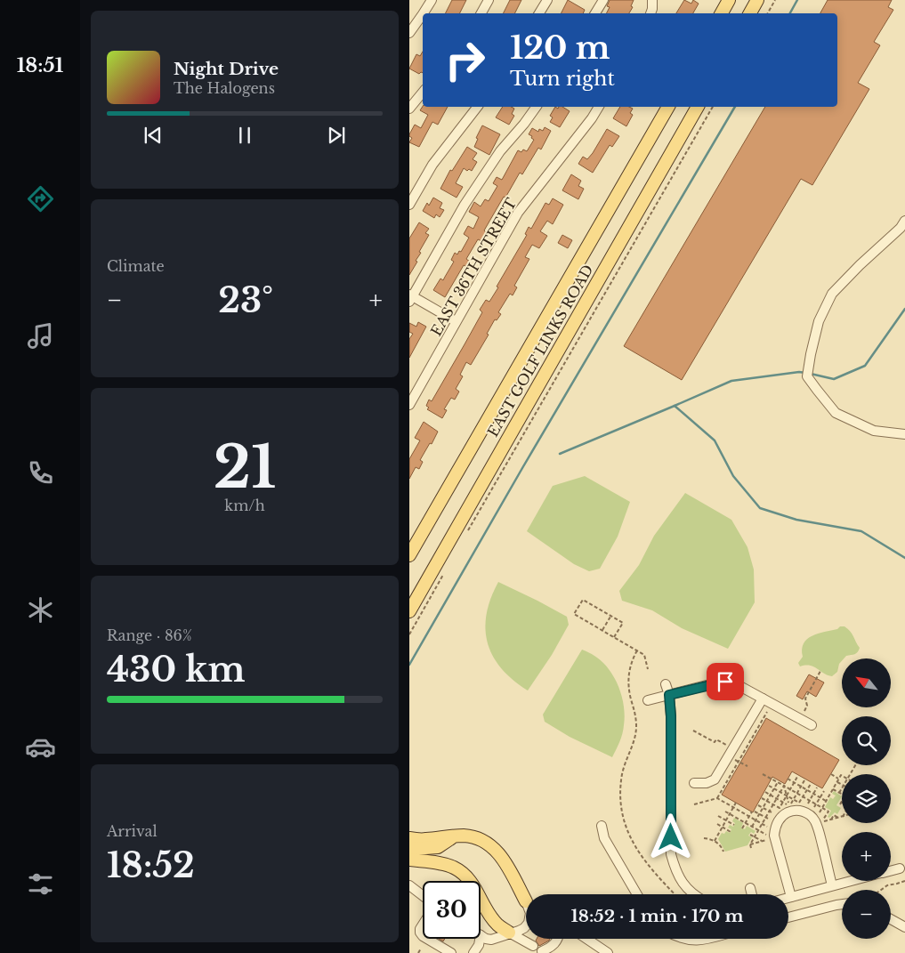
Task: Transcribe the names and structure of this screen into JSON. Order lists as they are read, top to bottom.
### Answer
{
  "streets": {
    "main road": ["EAST GOLF LINKS ROAD"],
    "street": ["EAST 36TH STREET"]
  },
  "north": "top left",
  "page": {
    "tabs": "18:51",
    "turn": ["120 m", "Turn right"],
    "song": ["Night Drive", "The Halogens"],
    "tile": [
      "Climate",
      ["21", "km/h"],
      ["Range · 86%", "430 km"],
      ["Arrival", "18:52"]
    ],
    "heat": ["−", "23°", "+"],
    "map_buttons": ["+", "−"],
    "limit": "30",
    "trip": "18:52 · 1 min · 170 m"
  }
}
